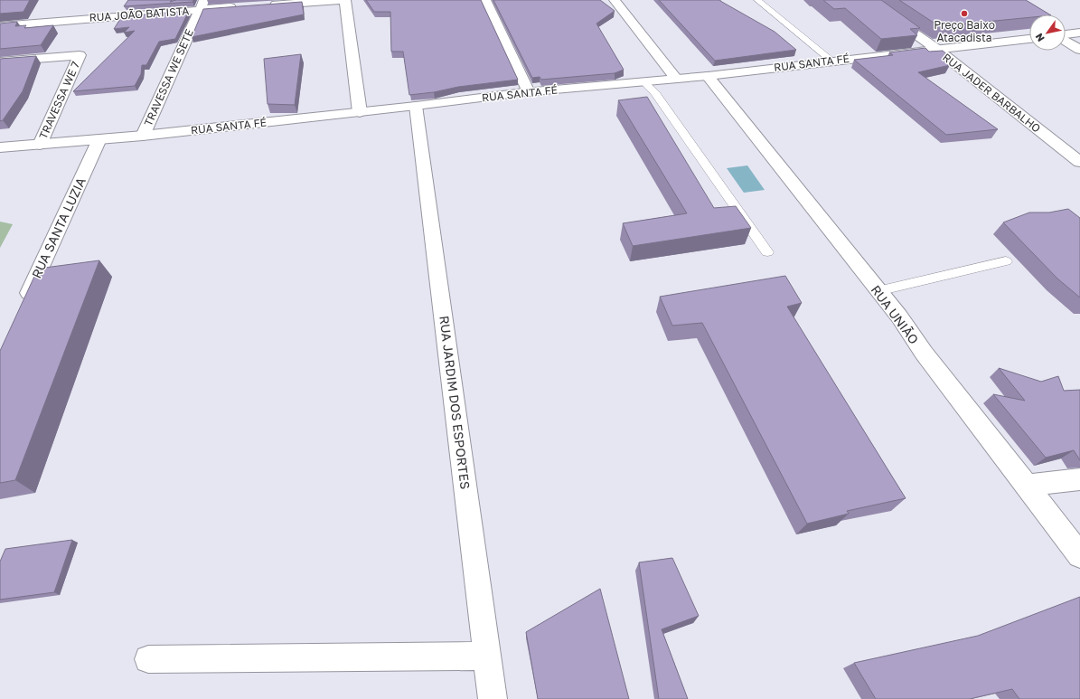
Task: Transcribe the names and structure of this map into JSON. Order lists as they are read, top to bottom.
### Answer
{
  "streets": {
    "street": [
      "RUA JOÃO BATISTA",
      "RUA SANTA FÉ",
      "TRAVESSA WE SETE",
      "RUA JADER BARBALHO",
      "TRAVESSA WE 7",
      "RUA SANTA LUZIA",
      "RUA UNIÃO",
      "RUA JARDIM DOS ESPORTES"
    ]
  },
  "crossings": [
    ["RUA JOÃO BATISTA", "TRAVESSA WE SETE"],
    ["RUA SANTA FÉ", "TRAVESSA WE SETE"],
    ["RUA SANTA FÉ", "RUA JADER BARBALHO"],
    ["RUA SANTA FÉ", "TRAVESSA WE 7"],
    ["RUA SANTA FÉ", "RUA SANTA LUZIA"],
    ["RUA SANTA FÉ", "RUA UNIÃO"],
    ["RUA SANTA FÉ", "RUA JARDIM DOS ESPORTES"]
  ],
  "places": ["Preço Baixo Atacadista"],
  "north": "bottom left"
}
